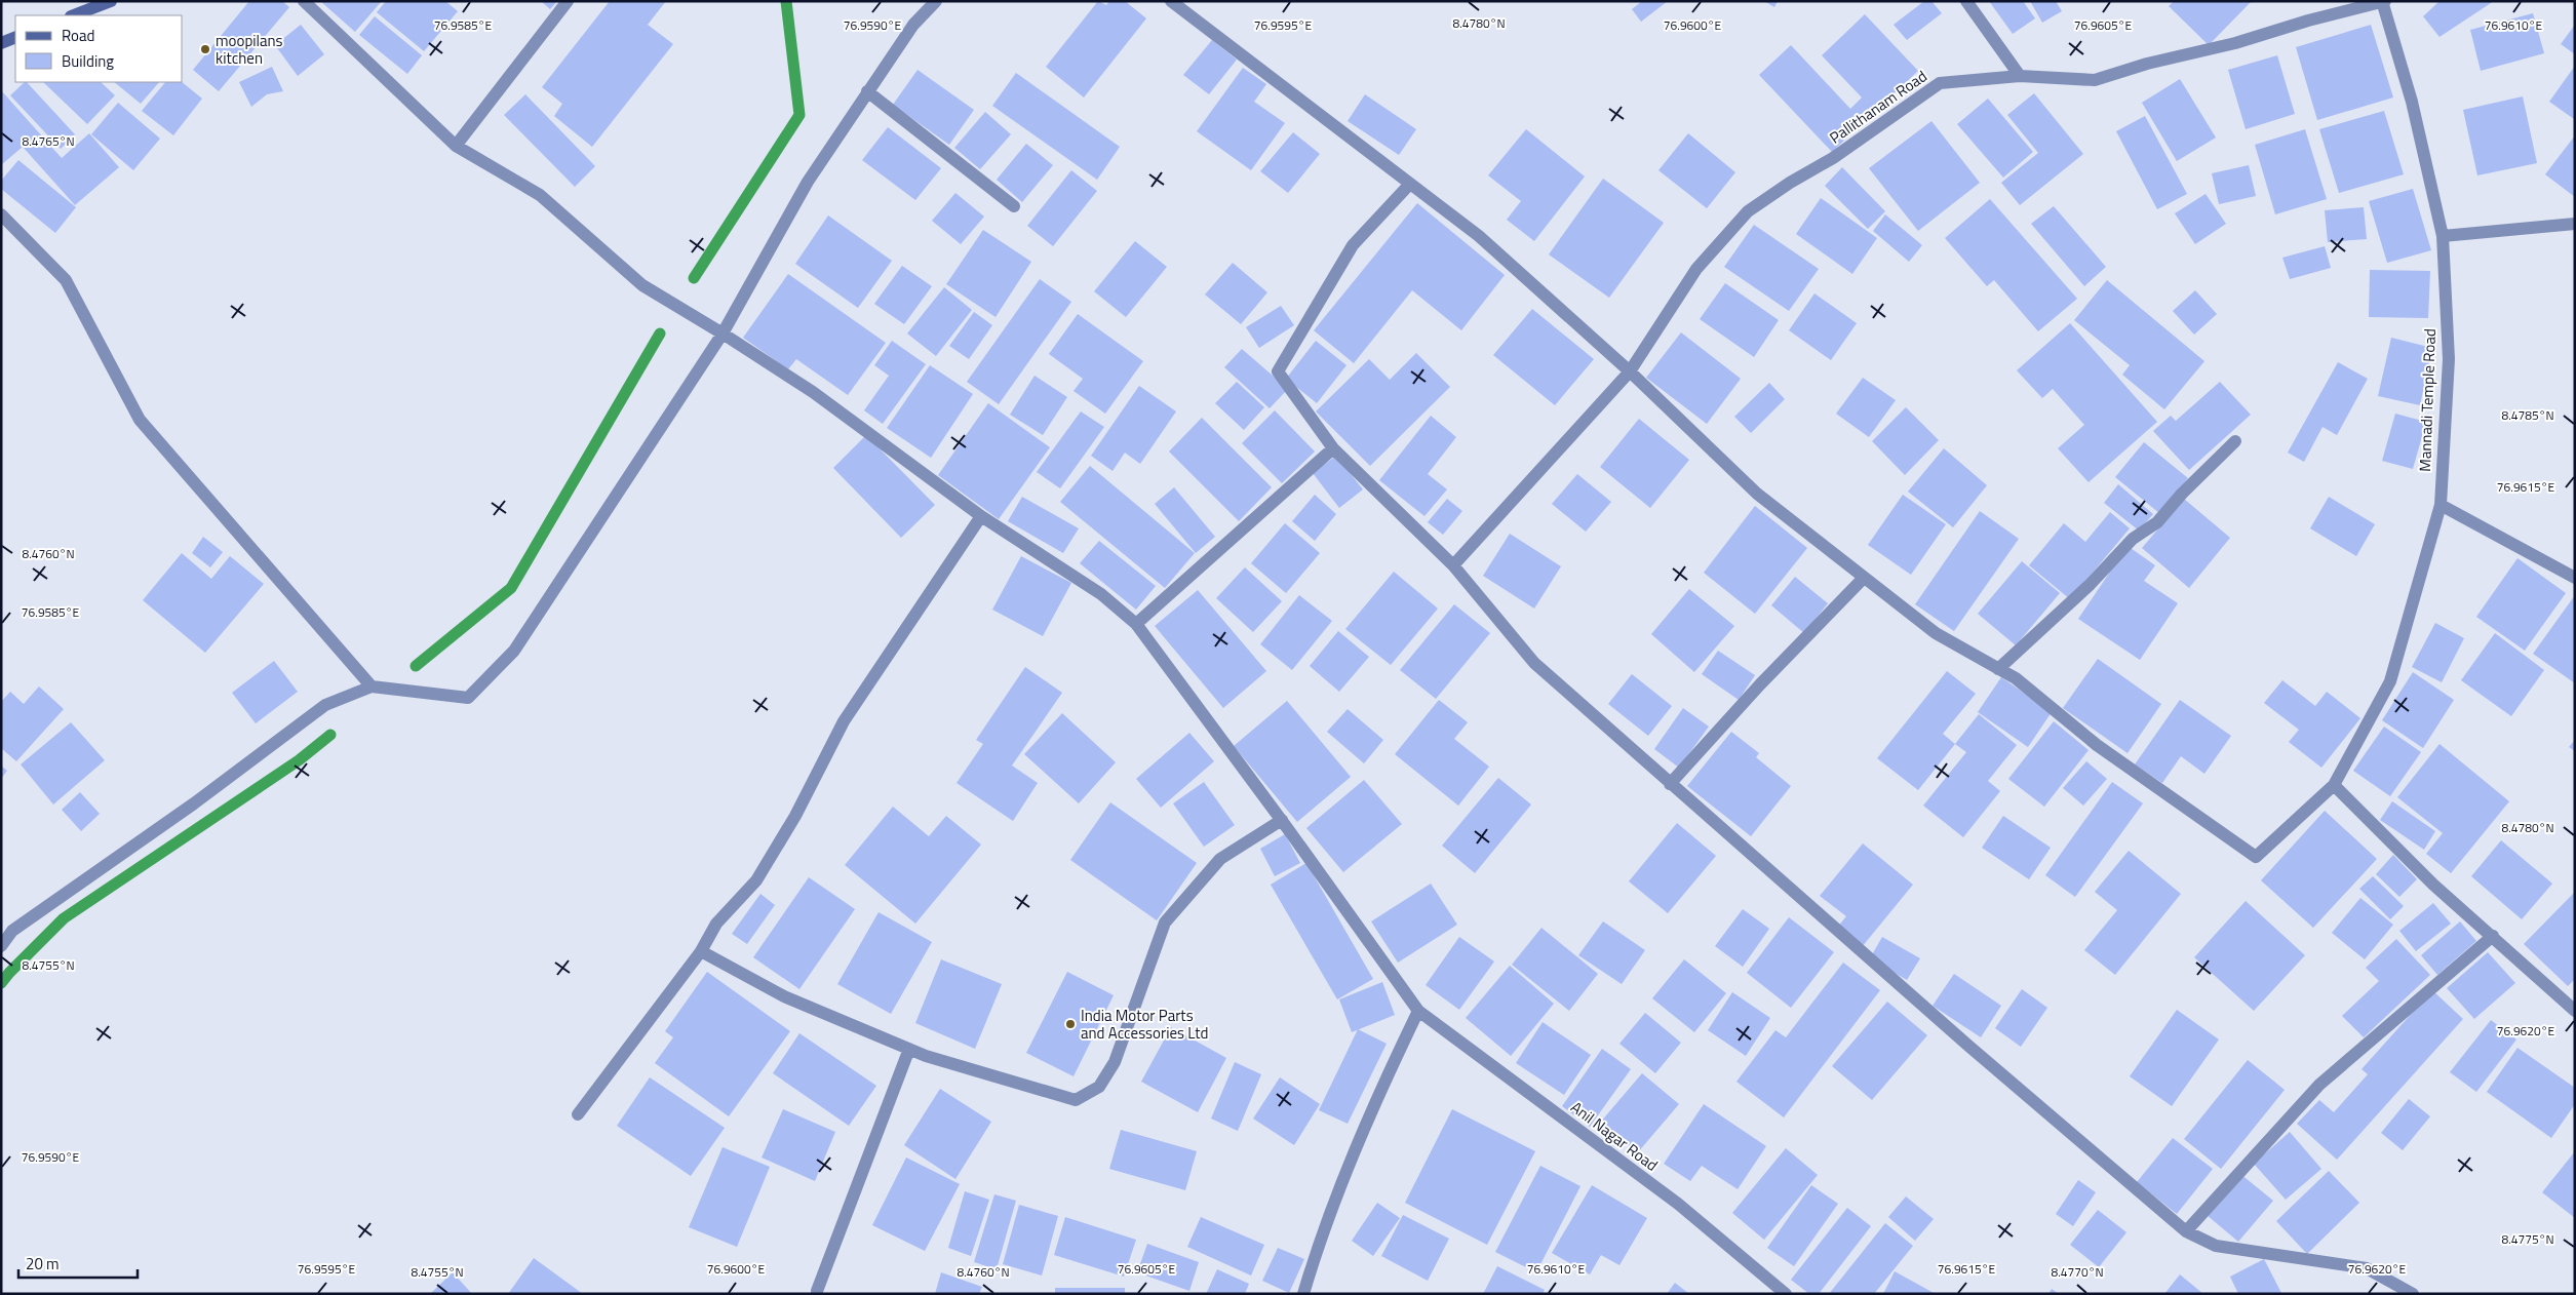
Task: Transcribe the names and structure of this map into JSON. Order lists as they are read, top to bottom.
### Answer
{
  "streets": {
    "street": ["Pallithanam Road", "Mannadi Temple Road", "Anil Nagar Road"]
  },
  "crossings": [
    ["Pallithanam Road", "Mannadi Temple Road"]
  ],
  "places": ["moopilans kitchen", "India Motor Parts and Accessories Ltd"],
  "legend": ["Road", "Building"],
  "scale_bar": "20 m",
  "coordinates": [
    "8.4780°N",
    "76.9585°E",
    "76.9590°E",
    "76.9595°E",
    "76.9600°E",
    "76.9605°E",
    "76.9610°E",
    "8.4765°N",
    "8.4785°N",
    "76.9615°E",
    "8.4760°N",
    "8.4755°N",
    "76.9620°E",
    "8.4775°N",
    "8.4770°N"
  ]
}
